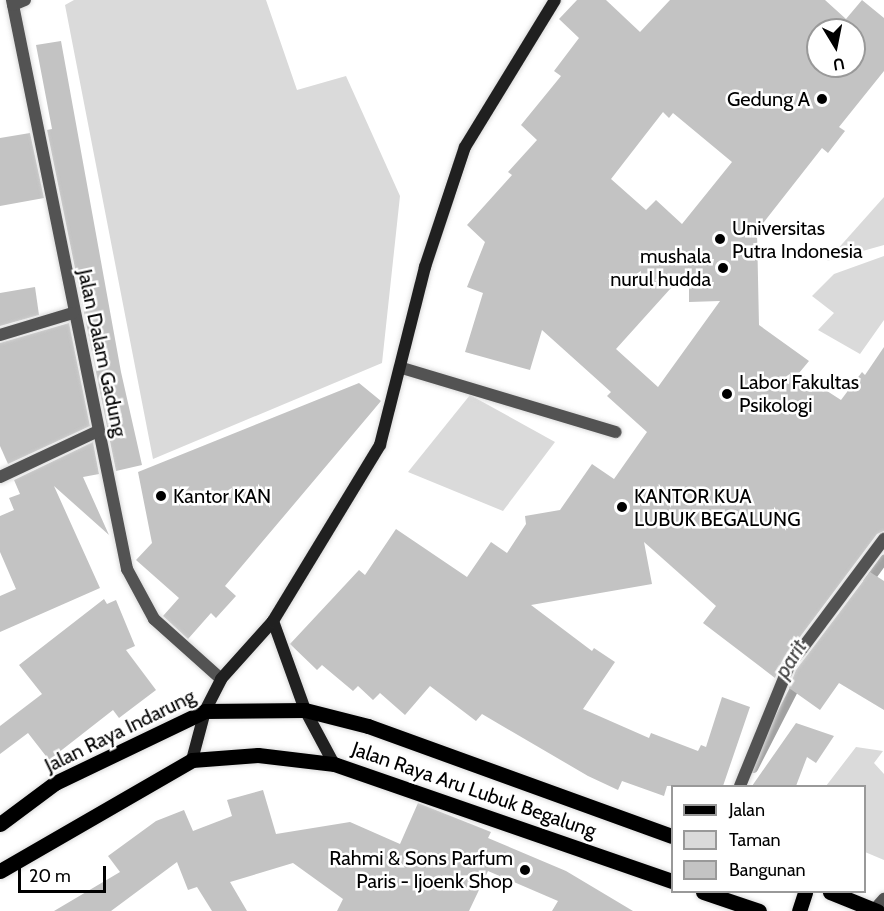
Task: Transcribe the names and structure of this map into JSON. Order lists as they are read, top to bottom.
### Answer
{
  "streets": {
    "main road": ["Jalan Raya Indarung", "Jalan Raya Aru Lubuk Begalung"],
    "street": ["Jalan Dalam Gadung"]
  },
  "crossings": [
    ["Jalan Raya Indarung", "Jalan Raya Aru Lubuk Begalung"]
  ],
  "water": ["parit"],
  "places": [
    "Gedung A",
    "Universitas Putra Indonesia",
    "mushala nurul hudda",
    "Labor Fakultas Psikologi",
    "Kantor KAN",
    "KANTOR KUA LUBUK BEGALUNG",
    "Rahmi & Sons Parfum Paris - Ijoenk Shop"
  ],
  "legend": ["Jalan", "Taman", "Bangunan"],
  "scale_bar": "20 m",
  "north": "bottom"
}
